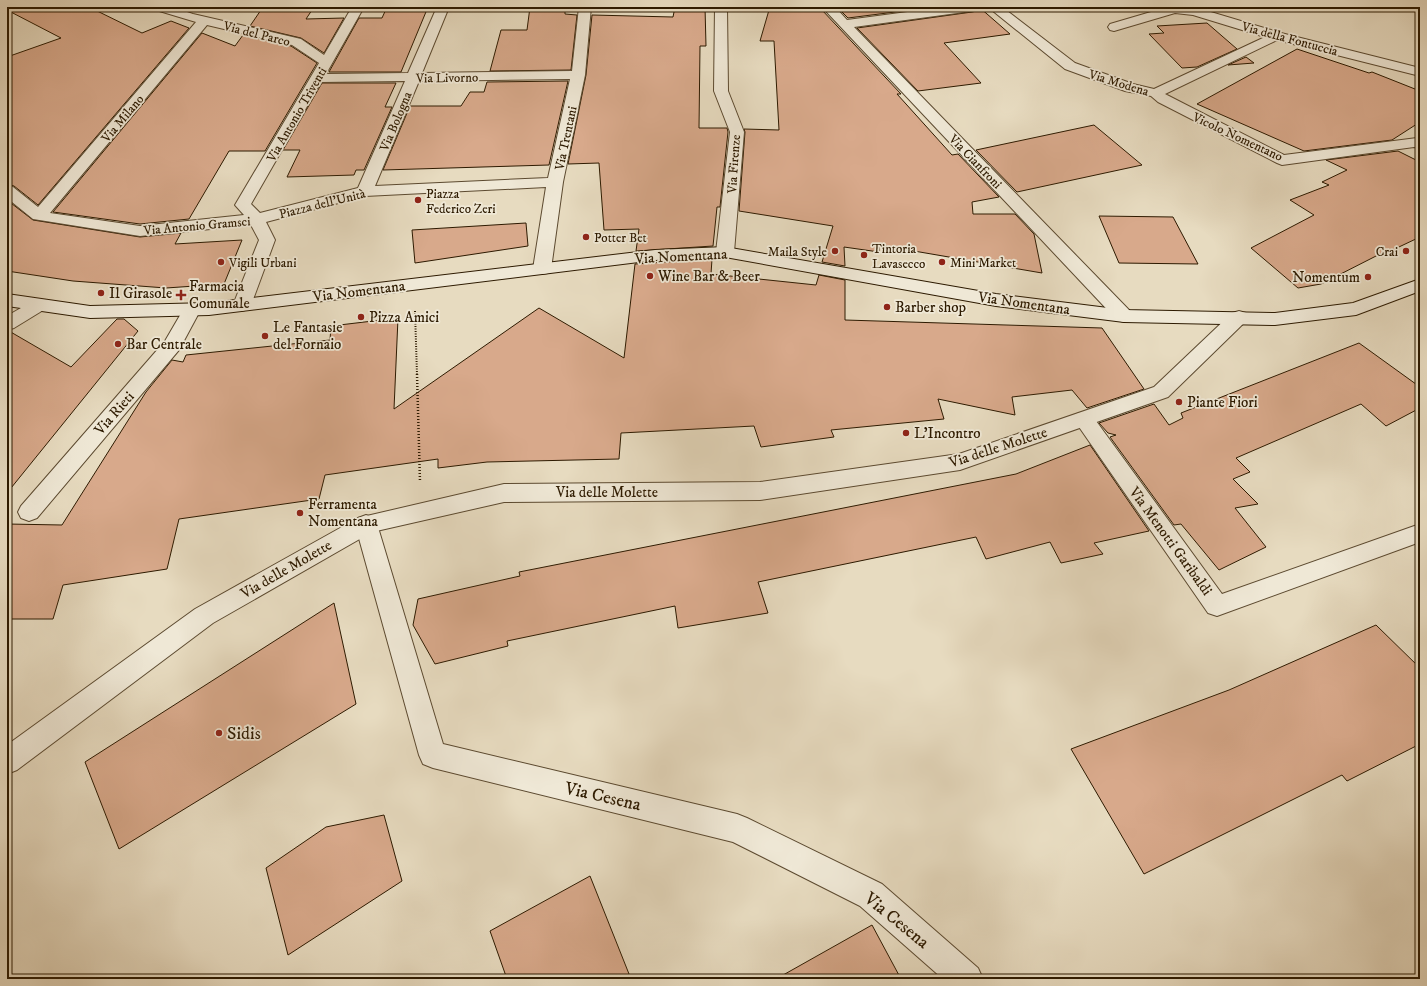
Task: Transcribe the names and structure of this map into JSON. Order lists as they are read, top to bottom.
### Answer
{
  "streets": {
    "street": [
      "Via del Parco",
      "Via della Fontuccia",
      "Via Livorno",
      "Via Modena",
      "Via Antonio Triventi",
      "Via Milano",
      "Via Bologna",
      "Vicolo Nomentano",
      "Via Trentani",
      "Via Cianfroni",
      "Via Firenze",
      "Piazza dell'Unità",
      "Via Antonio Gramsci",
      "Via Nomentana",
      "Via Rieti",
      "Via delle Molette",
      "Via Menotti Garibaldi",
      "Via Cesena"
    ]
  },
  "crossings": [
    ["Via del Parco", "Via Antonio Triventi"],
    ["Via del Parco", "Via Milano"],
    ["Via della Fontuccia", "Via Modena"],
    ["Via Livorno", "Via Antonio Triventi"],
    ["Via Livorno", "Via Bologna"],
    ["Via Livorno", "Via Trentani"],
    ["Via Modena", "Vicolo Nomentano"],
    ["Via Antonio Triventi", "Piazza dell'Unità"],
    ["Via Antonio Triventi", "Via Antonio Gramsci"],
    ["Via Milano", "Via Antonio Gramsci"],
    ["Via Bologna", "Piazza dell'Unità"],
    ["Via Trentani", "Piazza dell'Unità"],
    ["Via Trentani", "Via Nomentana"],
    ["Via Cianfroni", "Via Nomentana"],
    ["Via Firenze", "Via Nomentana"],
    ["Piazza dell'Unità", "Via Antonio Gramsci"],
    ["Via Antonio Gramsci", "Via Nomentana"],
    ["Via Nomentana", "Via Rieti"],
    ["Via Nomentana", "Via delle Molette"],
    ["Via delle Molette", "Via Menotti Garibaldi"],
    ["Via delle Molette", "Via Cesena"]
  ],
  "places": {
    "other": [
      "Piazza Federico Zeri",
      "Potter Bet",
      "Maila Style",
      "Crai",
      "Tintoria Lavasecco",
      "Vigili Urbani",
      "Mini Market",
      "Wine Bar & Beer",
      "Nomentum",
      "Il Girasole",
      "Barber shop",
      "Pizza Amici",
      "Le Fantasie del Fornaio",
      "Bar Centrale",
      "Piante Fiori",
      "L'Incontro",
      "Ferramenta Nomentana",
      "Sidis"
    ],
    "health": ["Farmacia Comunale"]
  }
}
